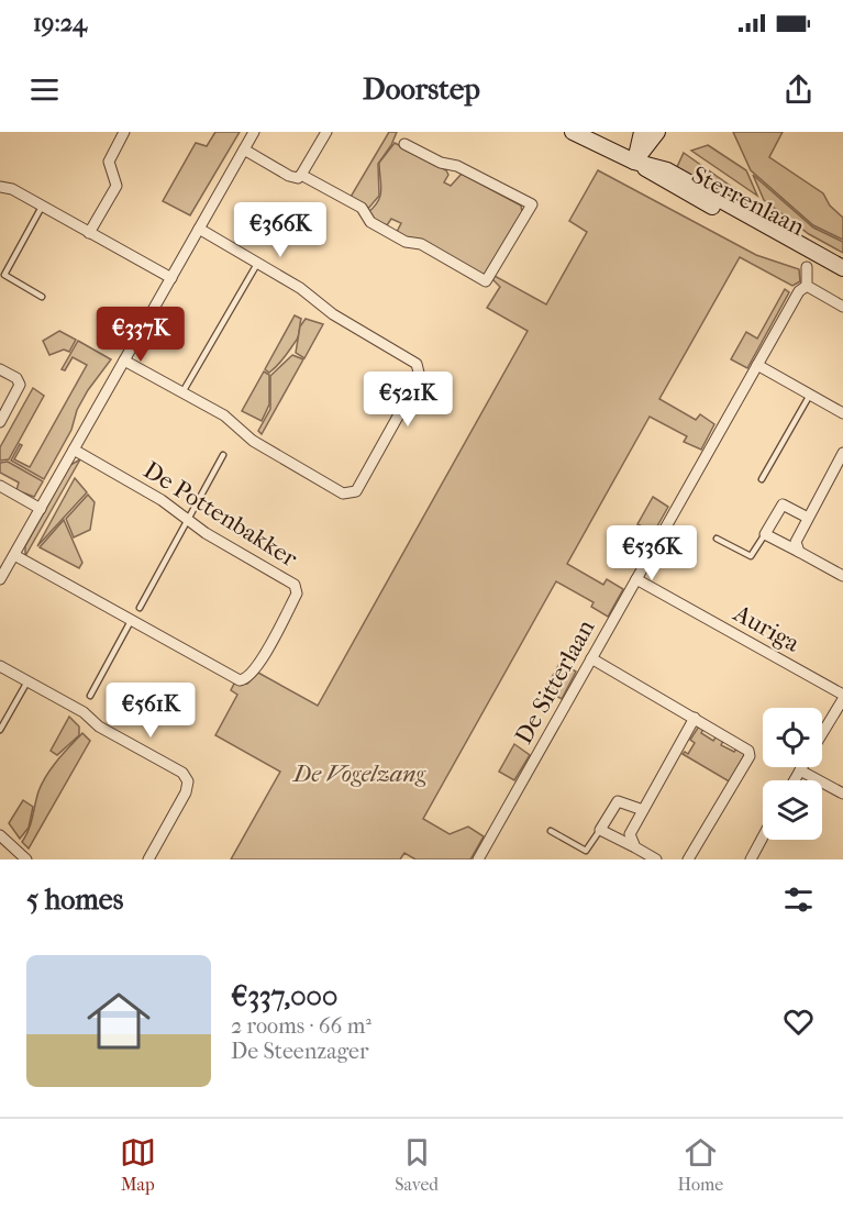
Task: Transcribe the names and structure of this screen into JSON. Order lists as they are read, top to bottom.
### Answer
{
  "streets": {
    "street": [
      "Sterrenlaan",
      "De Pottenbakker",
      "Auriga",
      "De Sitterlaan"
    ]
  },
  "crossings": [
    ["Sterrenlaan", "De Sitterlaan"],
    ["Auriga", "De Sitterlaan"]
  ],
  "parks": ["De Vogelzang"],
  "page": {
    "status": "19:24",
    "header": "Doorstep",
    "price": [
      "€366K",
      "€337K",
      "€521K",
      "€536K",
      "€561K"
    ],
    "heading": "5 homes",
    "list": [
      {
        "name": "€337,000",
        "note": "2 rooms · 66 m² · De Steenzager"
      }
    ],
    "tabs": ["Map", "Saved", "Home"]
  }
}
